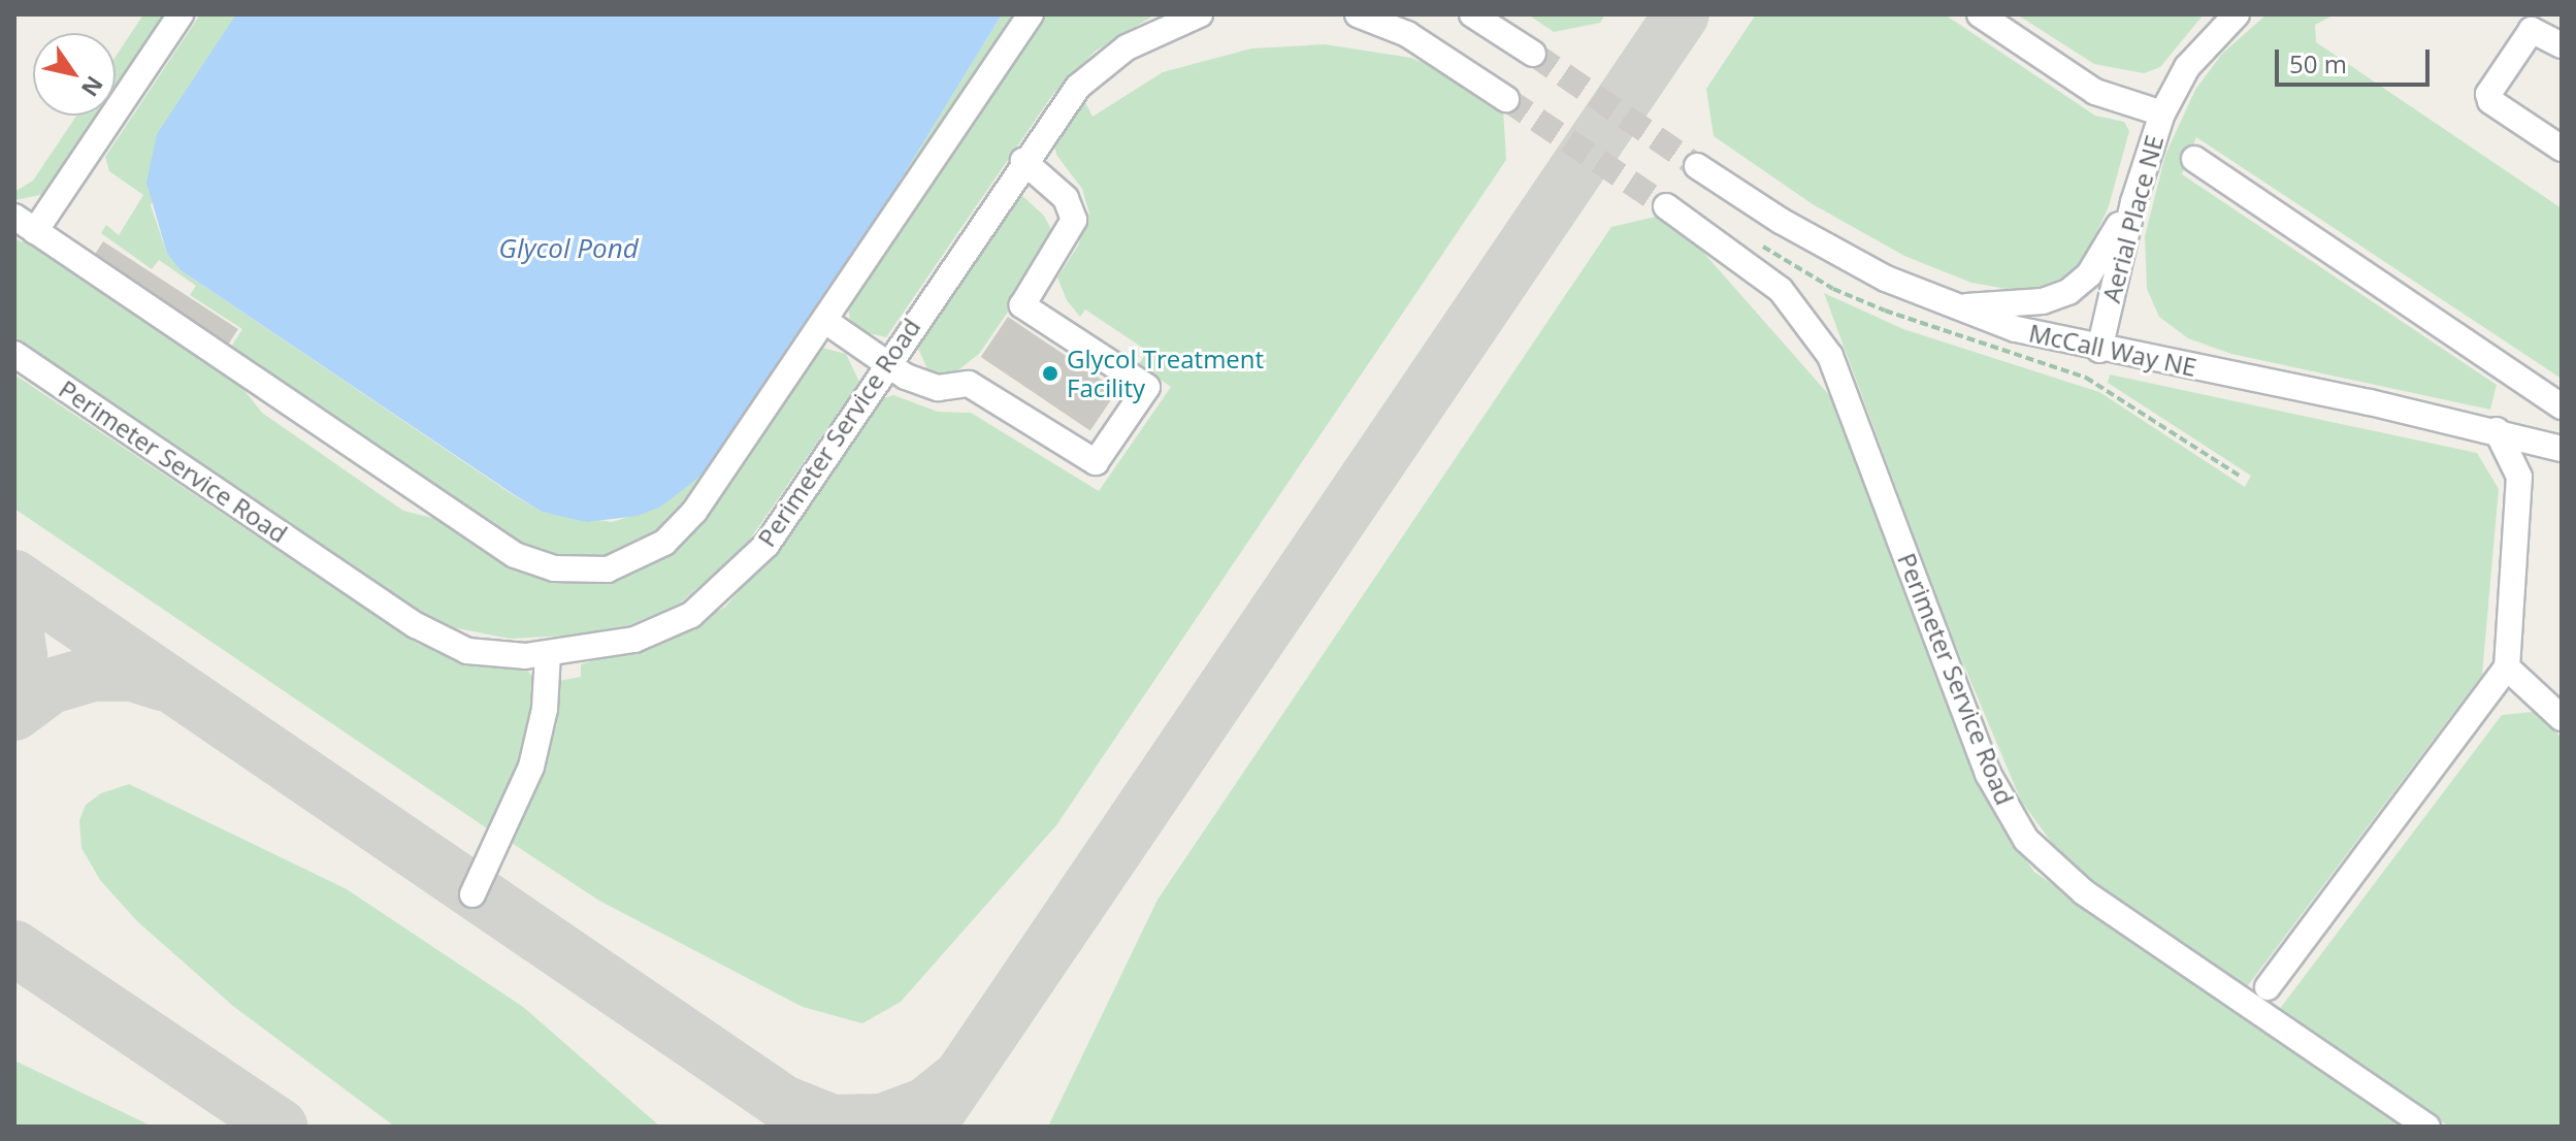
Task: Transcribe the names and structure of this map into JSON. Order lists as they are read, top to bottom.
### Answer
{
  "streets": {
    "street": ["Aerial Place NE", "McCall Way NE", "Perimeter Service Road"]
  },
  "crossings": [
    ["Aerial Place NE", "McCall Way NE"]
  ],
  "water": ["Glycol Pond"],
  "places": ["Glycol Treatment Facility"],
  "scale_bar": "50 m",
  "north": "bottom right"
}
